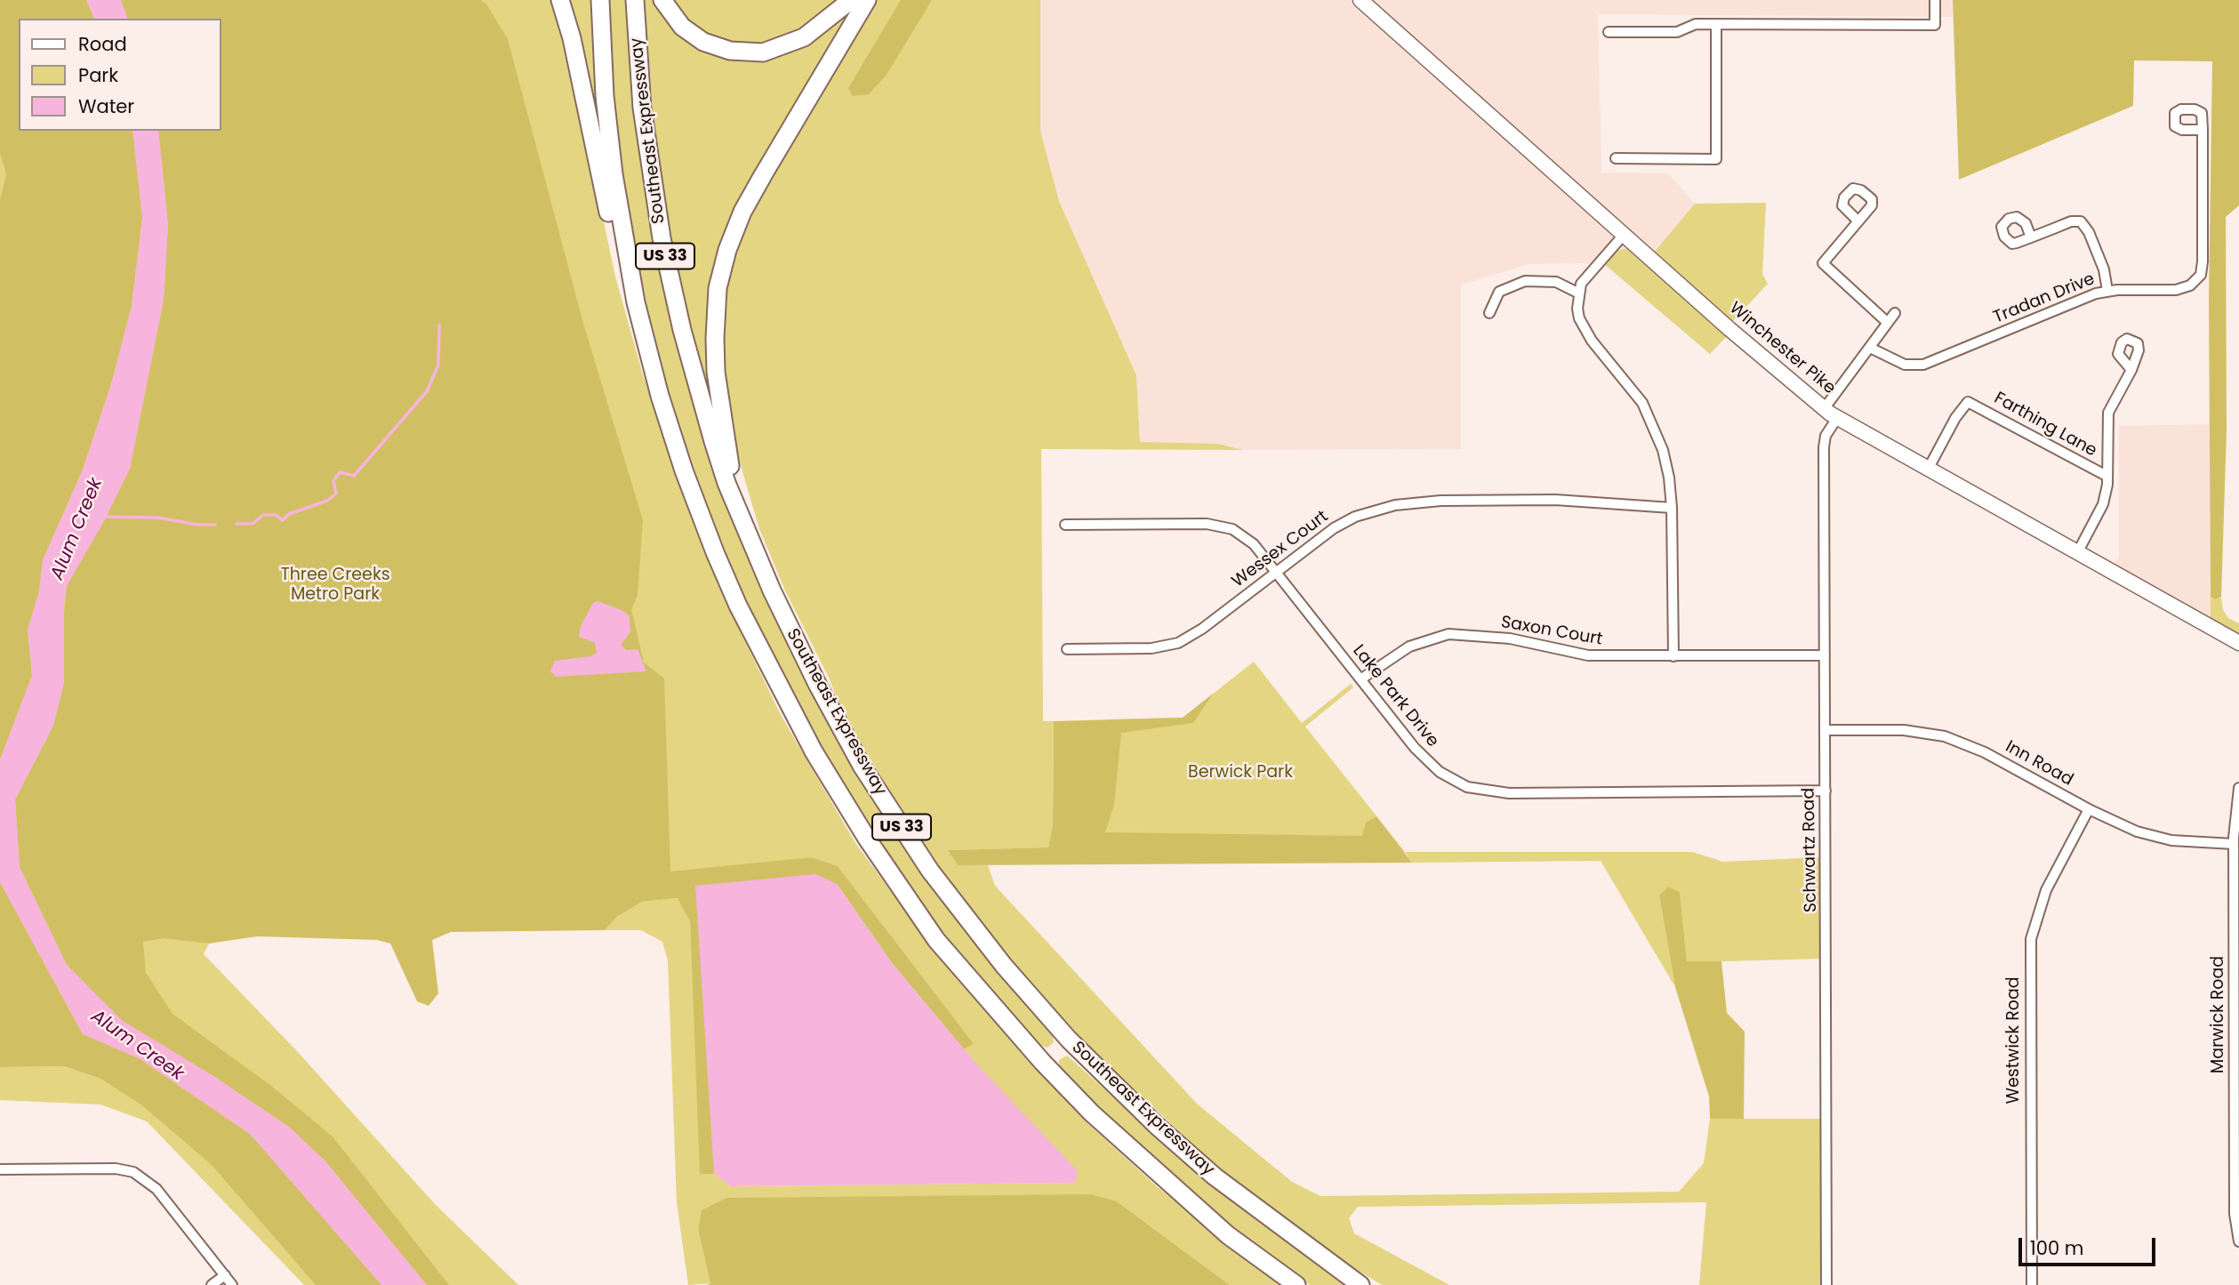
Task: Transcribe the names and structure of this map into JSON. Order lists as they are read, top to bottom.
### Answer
{
  "streets": {
    "highway": ["Southeast Expressway", "US 33"],
    "main road": ["Winchester Pike"],
    "street": [
      "Tradan Drive",
      "Farthing Lane",
      "Wessex Court",
      "Saxon Court",
      "Lake Park Drive",
      "Inn Road",
      "Schwartz Road",
      "Marwick Road",
      "Westwick Road"
    ]
  },
  "crossings": [
    ["Winchester Pike", "Farthing Lane"],
    ["Winchester Pike", "Schwartz Road"],
    ["Wessex Court", "Lake Park Drive"],
    ["Saxon Court", "Lake Park Drive"],
    ["Saxon Court", "Schwartz Road"],
    ["Lake Park Drive", "Schwartz Road"],
    ["Inn Road", "Schwartz Road"],
    ["Inn Road", "Marwick Road"],
    ["Inn Road", "Westwick Road"]
  ],
  "water": ["Alum Creek"],
  "parks": ["Three Creeks Metro Park", "Berwick Park"],
  "legend": ["Road", "Park", "Water"],
  "scale_bar": "100 m"
}
